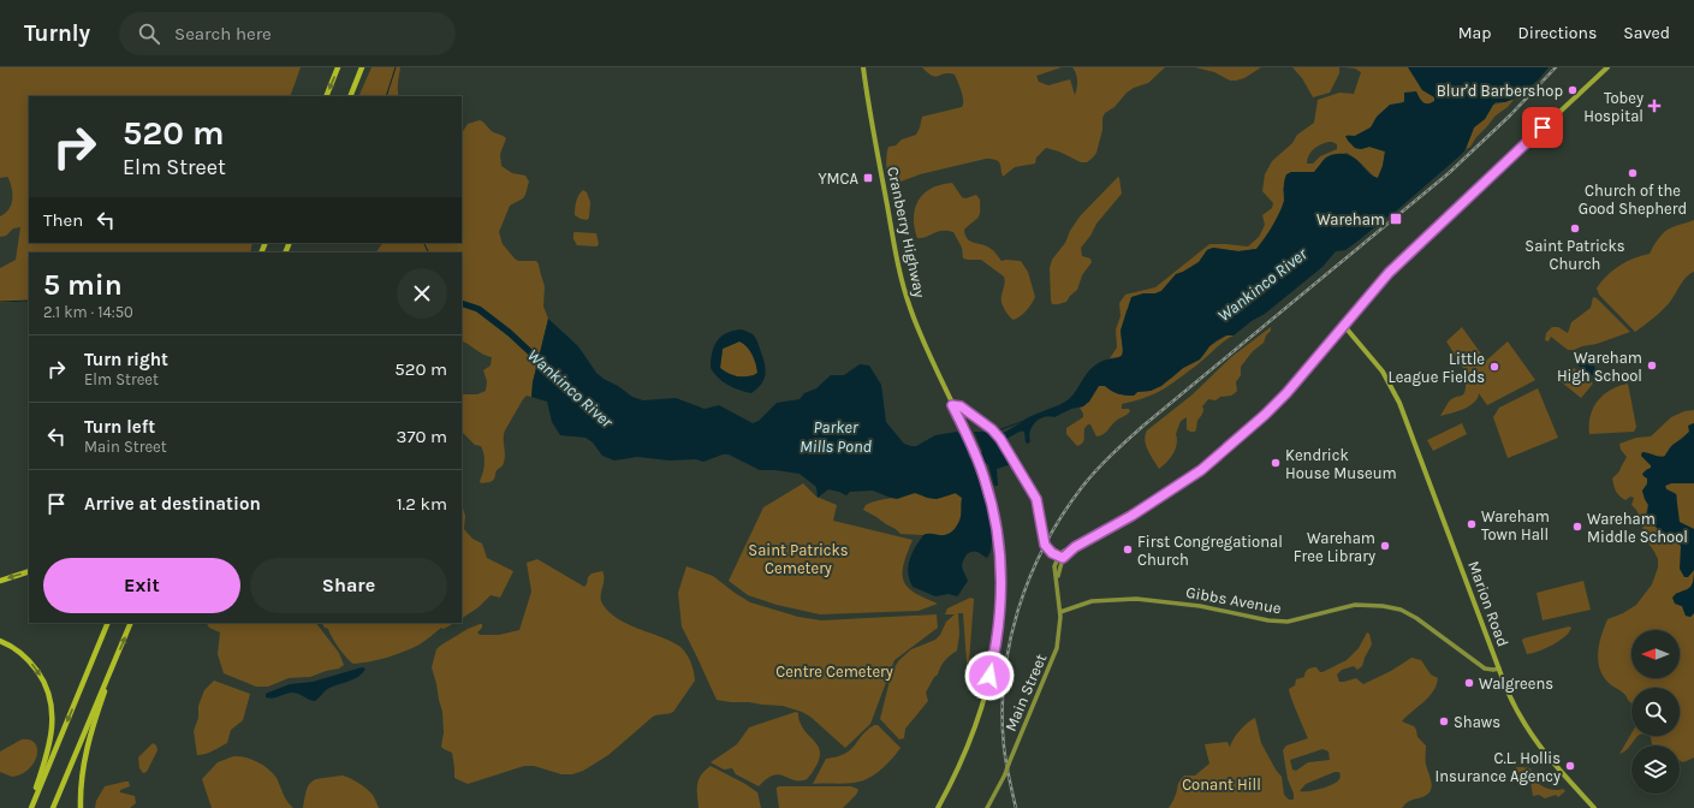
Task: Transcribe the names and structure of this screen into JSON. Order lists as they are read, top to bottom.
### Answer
{
  "streets": {
    "main road": [
      "Cranberry Highway",
      "Gibbs Avenue",
      "Marion Road",
      "Main Street"
    ]
  },
  "crossings": [
    ["Gibbs Avenue", "Marion Road"],
    ["Gibbs Avenue", "Main Street"]
  ],
  "water": ["Wankinco River", "Parker Mills Pond"],
  "parks": ["Saint Patricks Cemetery", "Centre Cemetery", "Conant Hill"],
  "places": {
    "other": [
      "Blur'd Barbershop",
      "Church of the Good Shepherd",
      "Saint Patricks Church",
      "Wareham High School",
      "Little League Fields",
      "Kendrick House Museum",
      "Wareham Town Hall",
      "Wareham Middle School",
      "Wareham Free Library",
      "First Congregational Church",
      "Walgreens",
      "Shaws",
      "C.L. Hollis Insurance Agency"
    ],
    "health": ["Tobey Hospital"],
    "transit": ["YMCA", "Wareham"]
  },
  "north": "left",
  "page": {
    "header": "Turnly",
    "search": "Search here",
    "nav": ["Map", "Directions", "Saved"],
    "turn": ["520 m", "Elm Street"],
    "then": "Then",
    "heading": ["5 min", "2.1 km · 14:50"],
    "list": [
      {
        "name": "Turn right",
        "note": "Elm Street",
        "value": "520 m"
      },
      {
        "name": "Turn left",
        "note": "Main Street",
        "value": "370 m"
      },
      {
        "name": "Arrive at destination",
        "value": "1.2 km"
      }
    ],
    "buttons": ["Exit", "Share"]
  }
}
